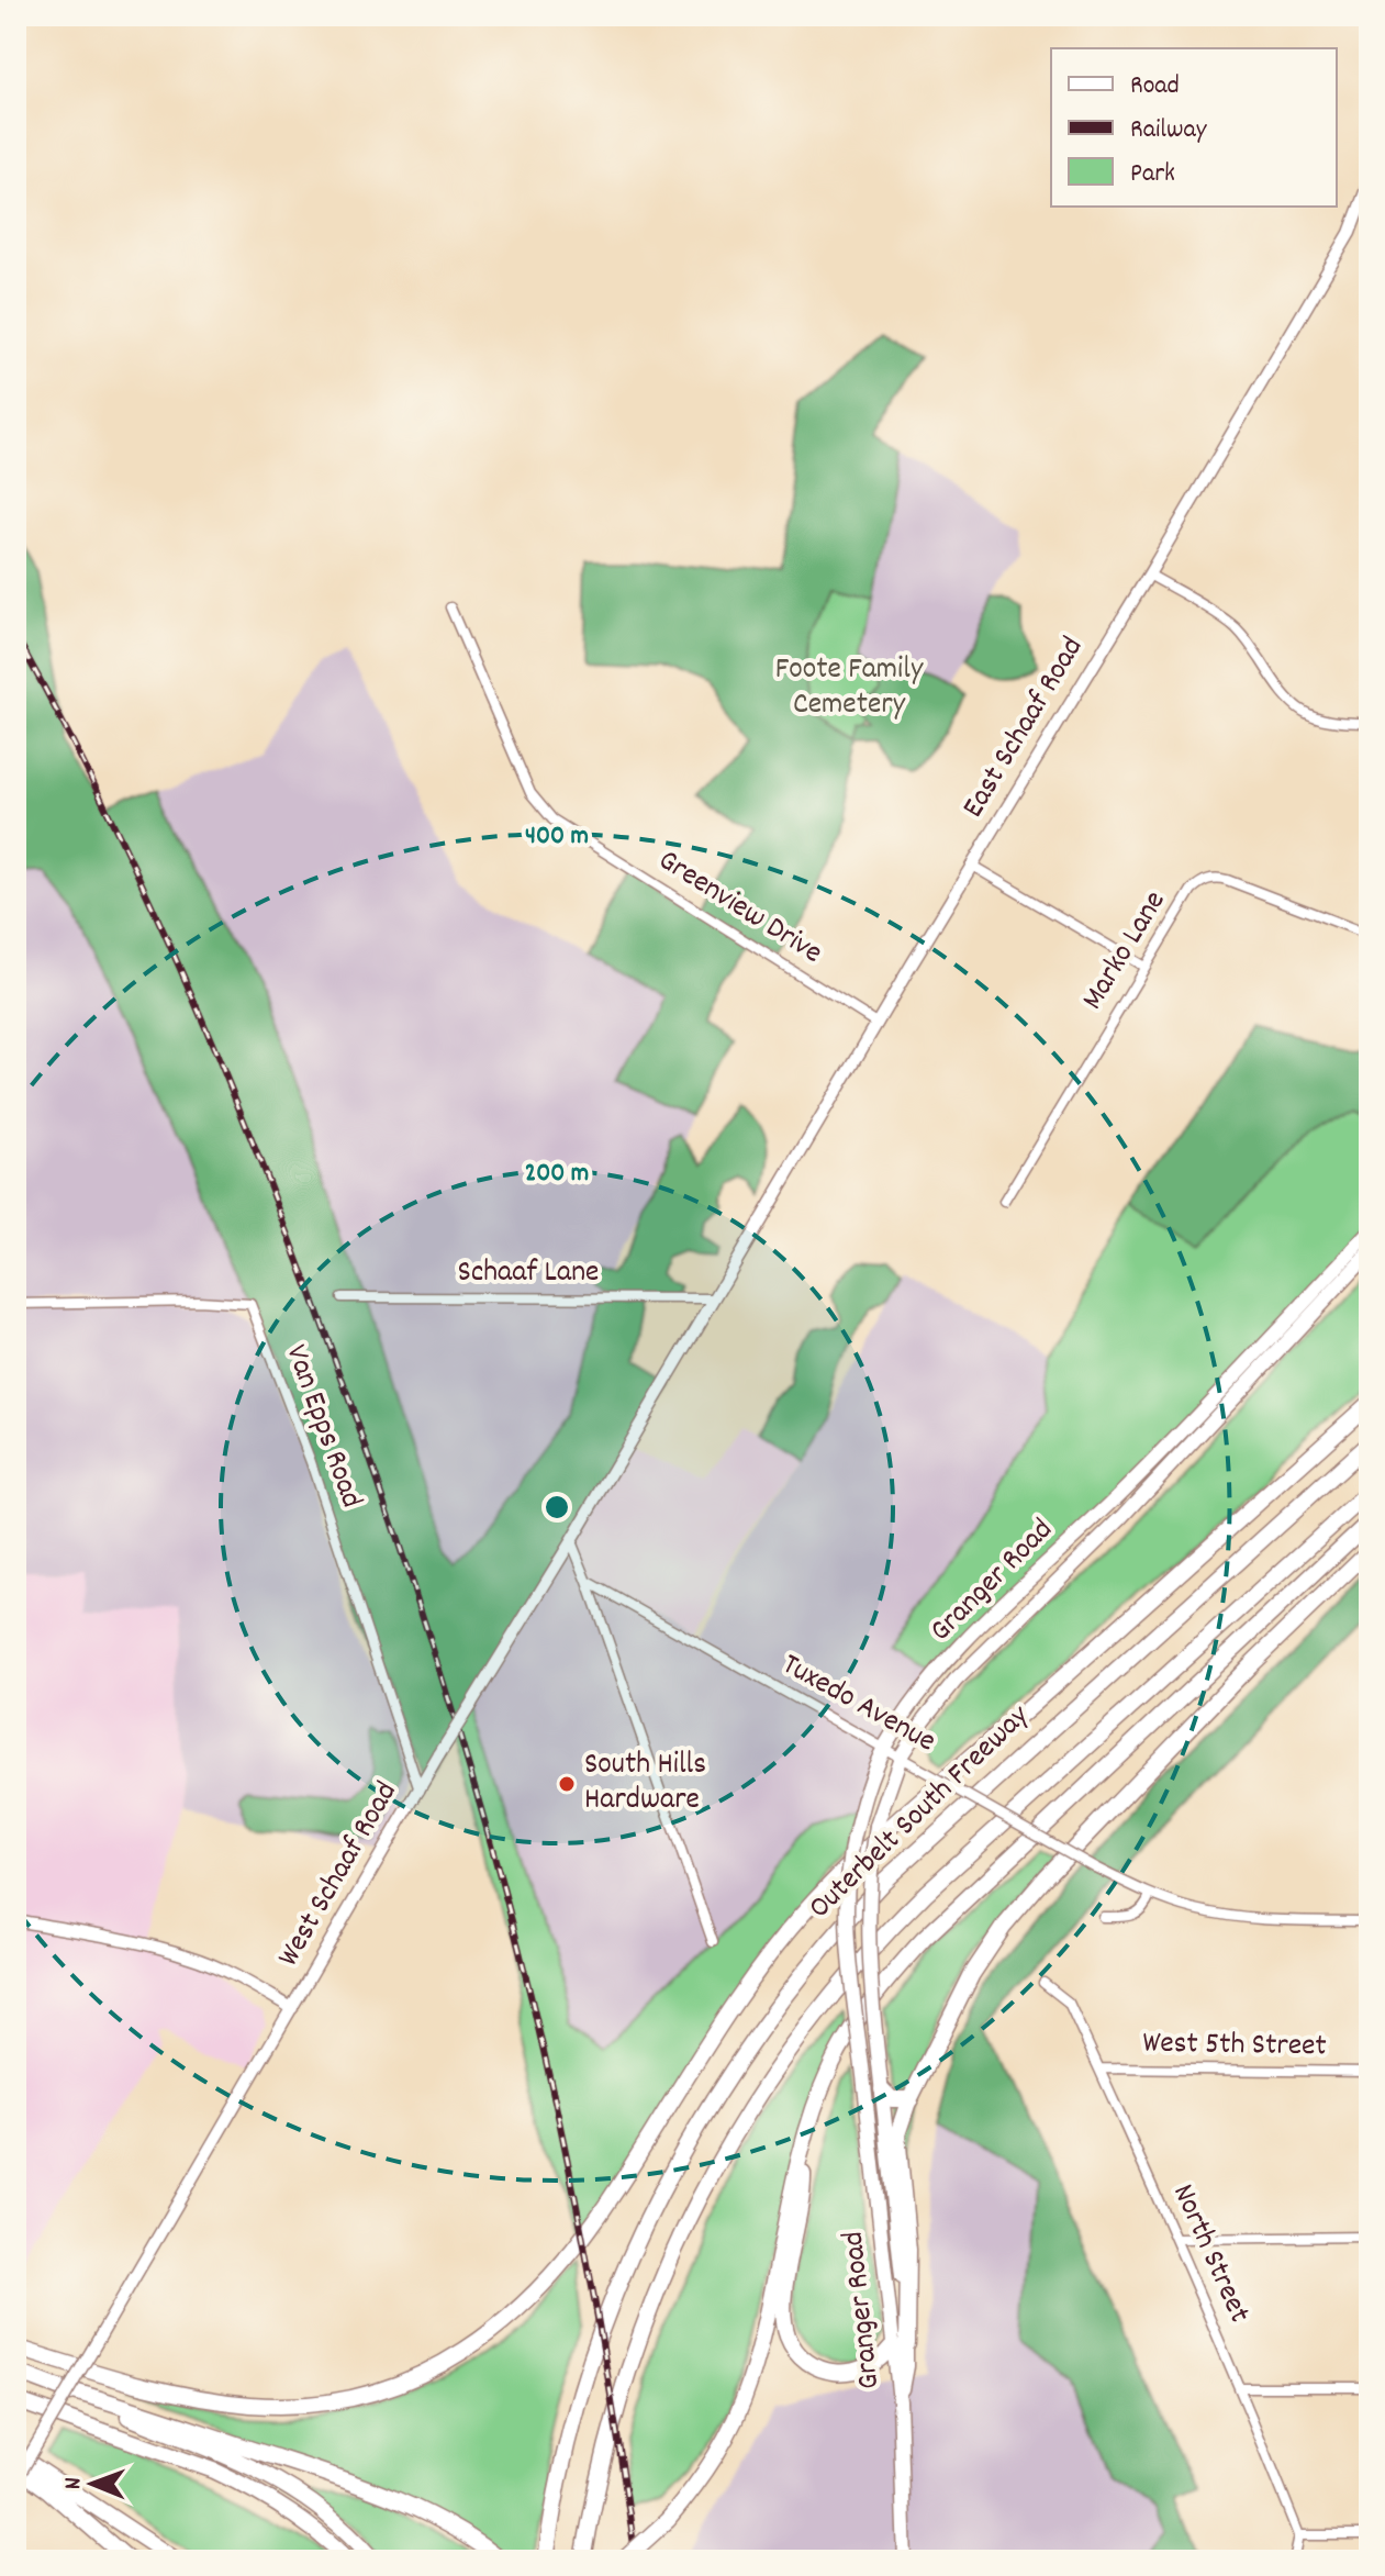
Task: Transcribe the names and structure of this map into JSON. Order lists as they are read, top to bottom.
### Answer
{
  "streets": {
    "highway": ["Outerbelt South Freeway"],
    "main road": ["Granger Road"],
    "street": [
      "East Schaaf Road",
      "Greenview Drive",
      "Marko Lane",
      "Schaaf Lane",
      "Van Epps Road",
      "Tuxedo Avenue",
      "West Schaaf Road",
      "West 5th Street",
      "North Street"
    ]
  },
  "crossings": [
    ["East Schaaf Road", "Greenview Drive"],
    ["East Schaaf Road", "Schaaf Lane"],
    ["East Schaaf Road", "West Schaaf Road"],
    ["Schaaf Lane", "West Schaaf Road"],
    ["Van Epps Road", "West Schaaf Road"],
    ["Granger Road", "Tuxedo Avenue"],
    ["West 5th Street", "North Street"]
  ],
  "parks": ["Foote Family Cemetery"],
  "places": ["South Hills Hardware"],
  "legend": ["Road", "Railway", "Park"],
  "north": "left",
  "rings": ["400 m", "200 m"]
}
